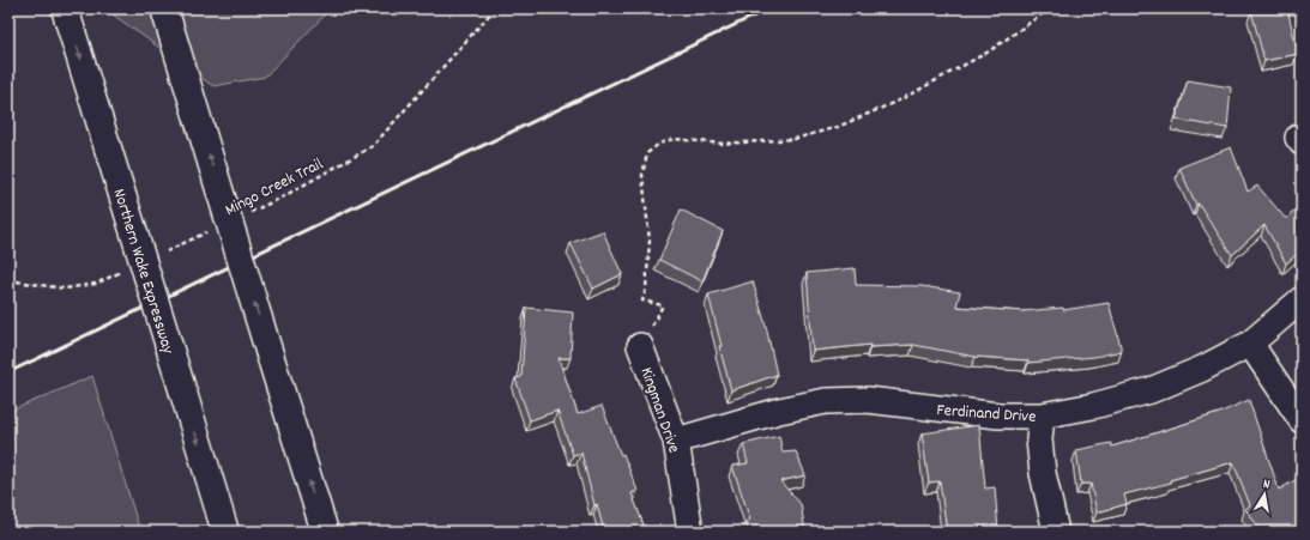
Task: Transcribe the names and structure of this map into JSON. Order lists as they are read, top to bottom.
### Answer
{
  "streets": {
    "highway": ["Northern Wake Expressway"],
    "street": ["Kingman Drive", "Ferdinand Drive"],
    "path": ["Mingo Creek Trail"]
  },
  "crossings": [
    ["Kingman Drive", "Ferdinand Drive"]
  ],
  "north": "top"
}
